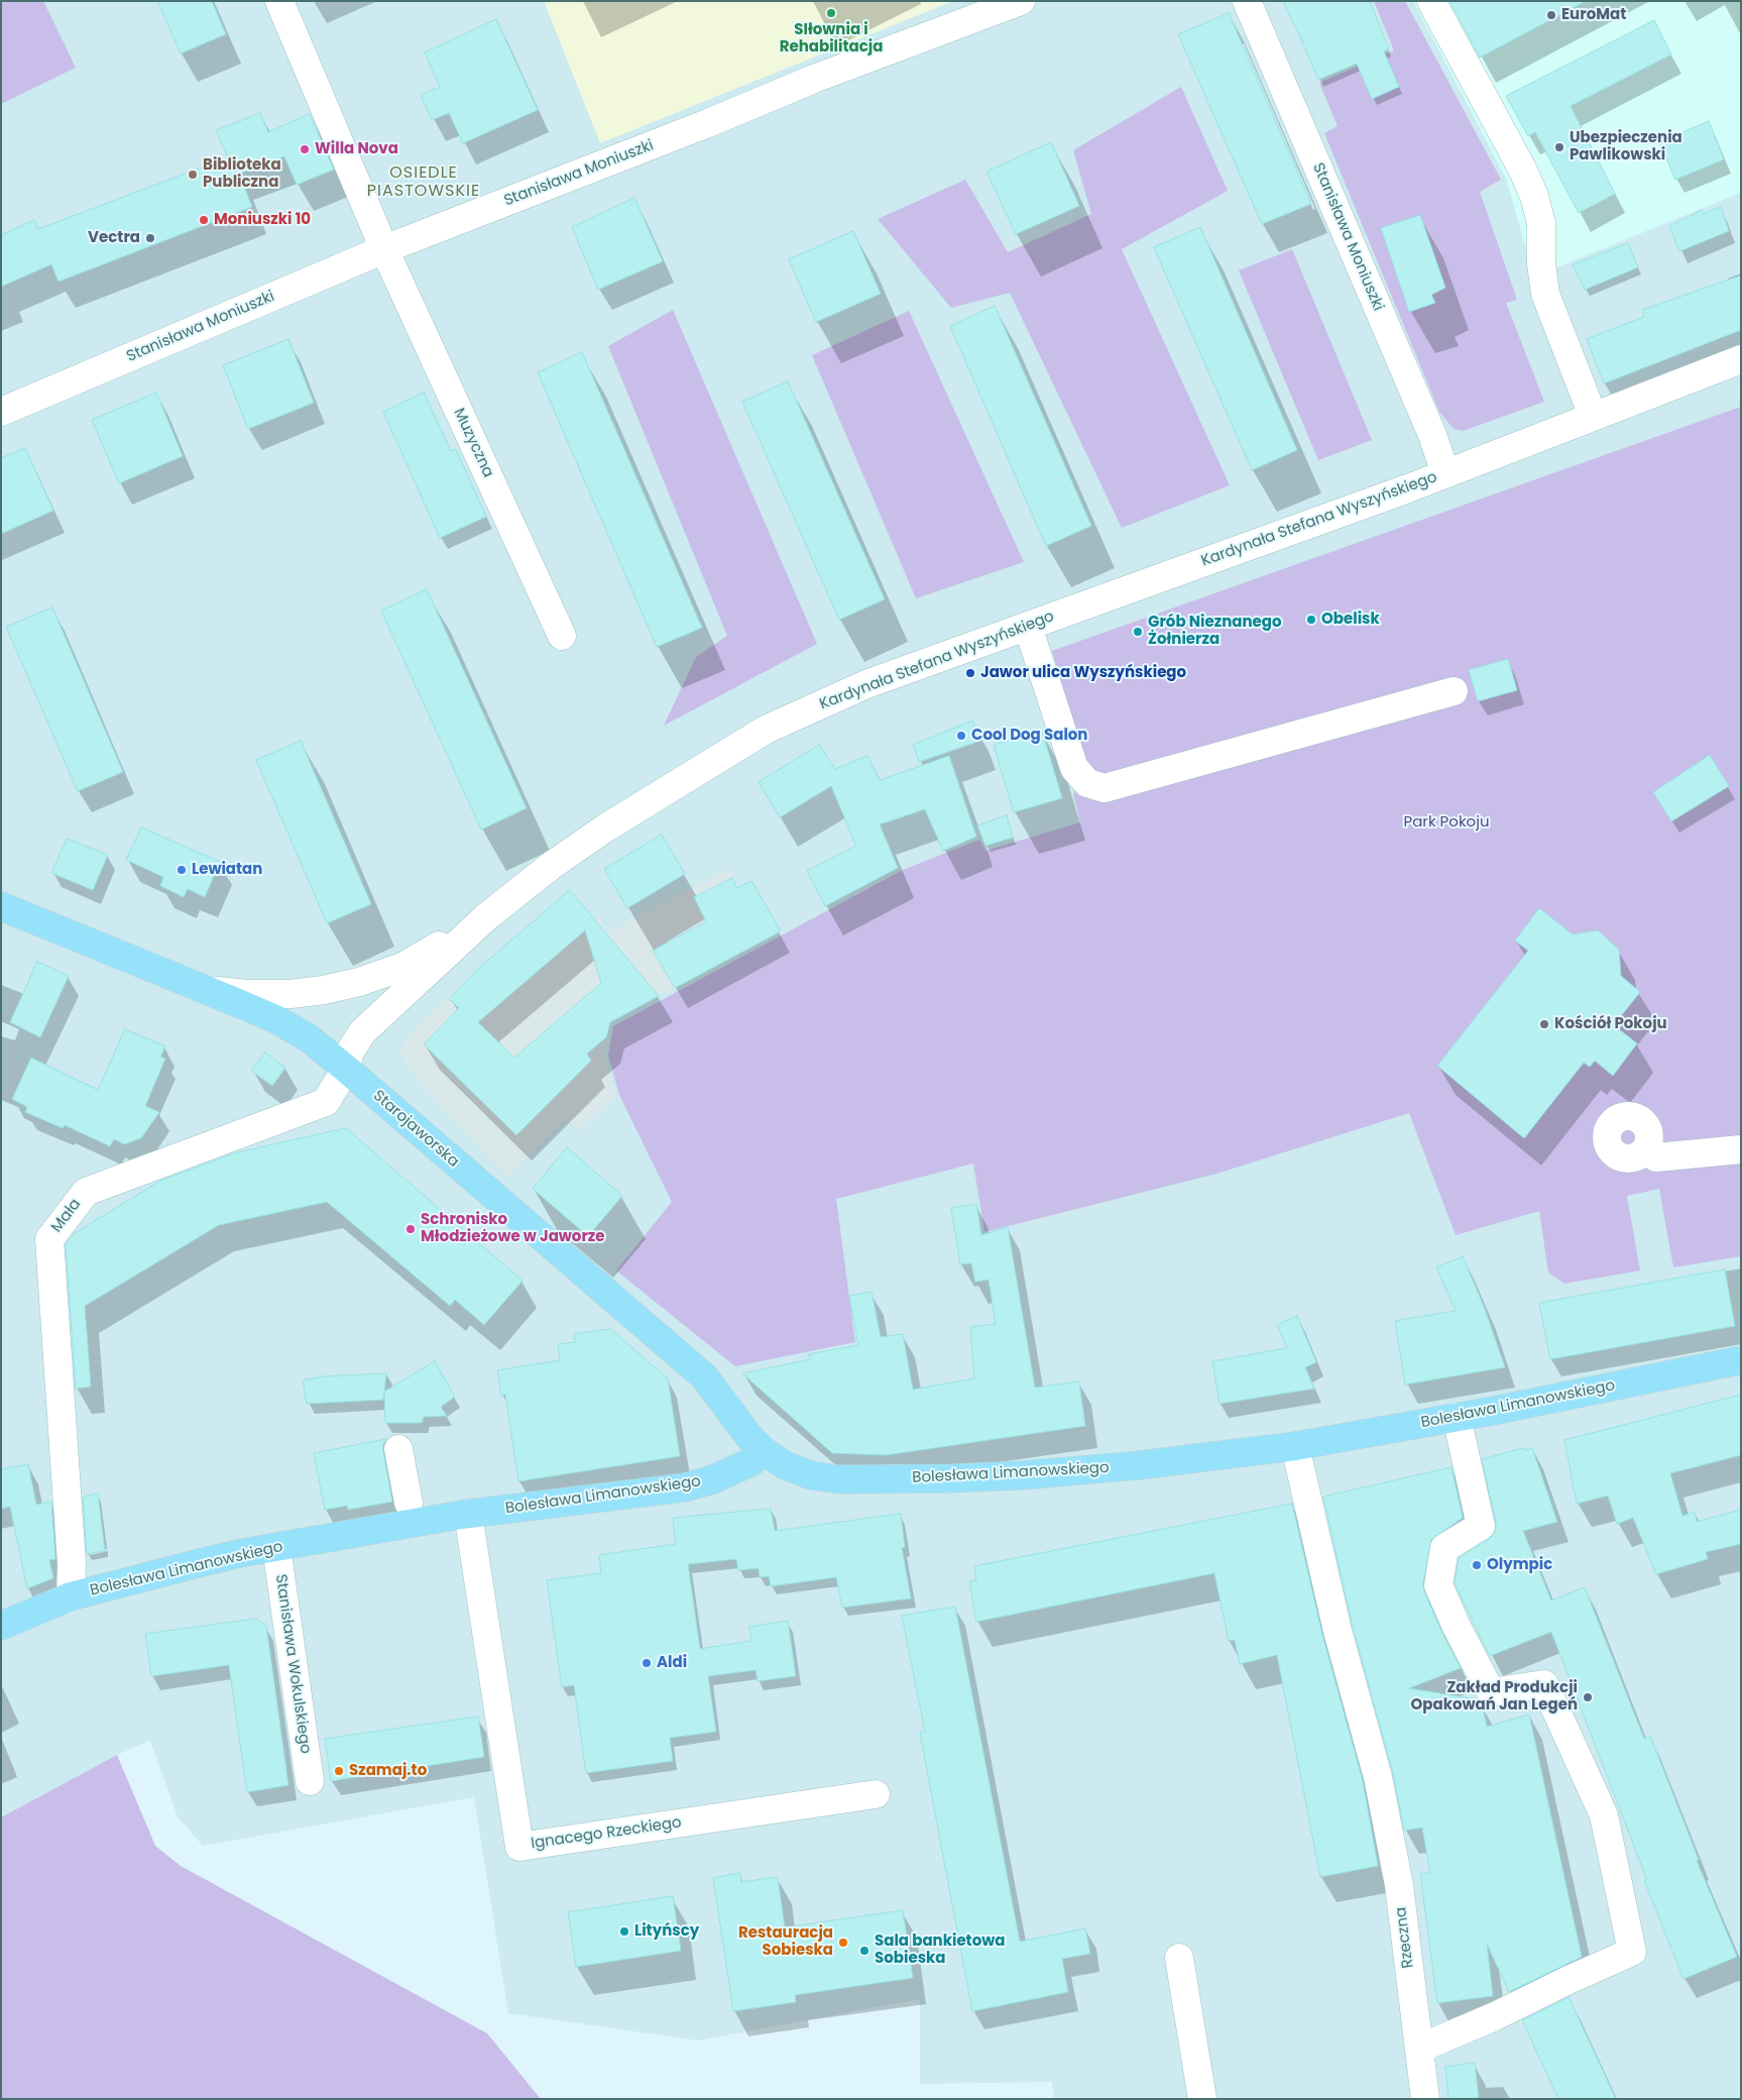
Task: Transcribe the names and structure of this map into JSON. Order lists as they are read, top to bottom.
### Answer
{
  "streets": {
    "main road": ["Starojaworska", "Bolesława Limanowskiego"],
    "street": [
      "Stanisława Moniuszki",
      "Muzyczna",
      "Kardynała Stefana Wyszyńskiego",
      "Mała",
      "Stanisława Wokulskiego",
      "Ignacego Rzeckiego",
      "Rzeczna"
    ]
  },
  "crossings": [
    ["Stanisława Moniuszki", "Muzyczna"],
    ["Stanisława Moniuszki", "Kardynała Stefana Wyszyńskiego"],
    ["Kardynała Stefana Wyszyńskiego", "Starojaworska"],
    ["Kardynała Stefana Wyszyńskiego", "Mała"],
    ["Starojaworska", "Mała"],
    ["Starojaworska", "Bolesława Limanowskiego"],
    ["Mała", "Bolesława Limanowskiego"],
    ["Bolesława Limanowskiego", "Stanisława Wokulskiego"],
    ["Bolesława Limanowskiego", "Ignacego Rzeckiego"],
    ["Bolesława Limanowskiego", "Rzeczna"]
  ],
  "districts": ["OSIEDLE PIASTOWSKIE"],
  "parks": ["Park Pokoju"],
  "places": [
    "SIłownia i Rehabilitacja",
    "EuroMat",
    "Ubezpieczenia Pawlikowski",
    "Willa Nova",
    "Biblioteka Publiczna",
    "Moniuszki 10",
    "Vectra",
    "Obelisk",
    "Grób Nieznanego Żołnierza",
    "Jawor ulica Wyszyńskiego",
    "Cool Dog Salon",
    "Lewiatan",
    "Kościół Pokoju",
    "Schronisko Młodzieżowe w Jaworze",
    "Olympic",
    "Aldi",
    "Zakład Produkcji Opakowań Jan Legeń",
    "Szamaj.to",
    "Lityńscy",
    "Restauracja Sobieska",
    "Sala bankietowa Sobieska"
  ]
}
